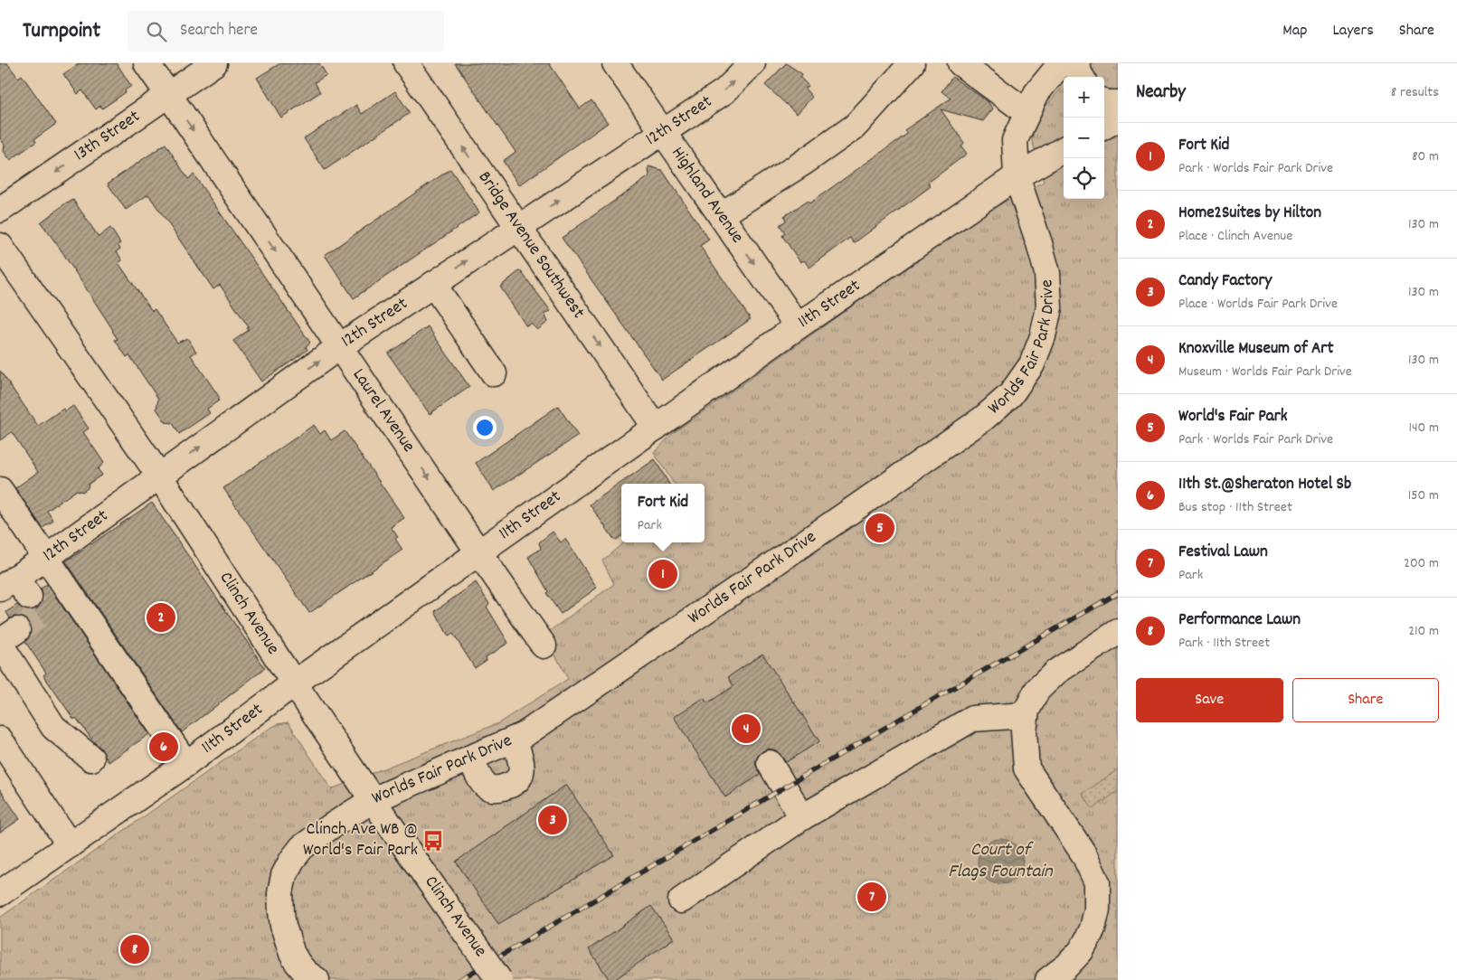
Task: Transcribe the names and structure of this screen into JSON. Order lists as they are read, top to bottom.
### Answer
{
  "streets": {
    "street": [
      "12th Street",
      "13th Street",
      "Highland Avenue",
      "Bridge Avenue Southwest",
      "11th Street",
      "Worlds Fair Park Drive",
      "Laurel Avenue",
      "Clinch Avenue"
    ]
  },
  "crossings": [
    ["12th Street", "Highland Avenue"],
    ["12th Street", "Bridge Avenue Southwest"],
    ["12th Street", "Laurel Avenue"],
    ["12th Street", "Clinch Avenue"],
    ["13th Street", "Laurel Avenue"],
    ["Highland Avenue", "11th Street"],
    ["Bridge Avenue Southwest", "11th Street"],
    ["11th Street", "Worlds Fair Park Drive"],
    ["11th Street", "Laurel Avenue"],
    ["11th Street", "Clinch Avenue"],
    ["Worlds Fair Park Drive", "Clinch Avenue"]
  ],
  "one_way": [
    "12th Street",
    "13th Street",
    "Highland Avenue",
    "Laurel Avenue"
  ],
  "water": ["Court of Flags Fountain"],
  "places": {
    "bus stop": ["Clinch Ave WB @ World's Fair Park"]
  },
  "page": {
    "header": "Turnpoint",
    "search": "Search here",
    "nav": ["Map", "Layers", "Share"],
    "heading": ["Nearby", "8 results"],
    "map_buttons": ["+", "−"],
    "list": [
      {
        "mark": "1",
        "name": "Fort Kid",
        "note": "Park · Worlds Fair Park Drive",
        "value": "80 m"
      },
      {
        "mark": "2",
        "name": "Home2Suites by Hilton",
        "note": "Place · Clinch Avenue",
        "value": "130 m"
      },
      {
        "mark": "3",
        "name": "Candy Factory",
        "note": "Place · Worlds Fair Park Drive",
        "value": "130 m"
      },
      {
        "mark": "4",
        "name": "Knoxville Museum of Art",
        "note": "Museum · Worlds Fair Park Drive",
        "value": "130 m"
      },
      {
        "mark": "5",
        "name": "World's Fair Park",
        "note": "Park · Worlds Fair Park Drive",
        "value": "140 m"
      },
      {
        "mark": "6",
        "name": "11th St.@Sheraton Hotel Sb",
        "note": "Bus stop · 11th Street",
        "value": "150 m"
      },
      {
        "mark": "7",
        "name": "Festival Lawn",
        "note": "Park",
        "value": "200 m"
      },
      {
        "mark": "8",
        "name": "Performance Lawn",
        "note": "Park · 11th Street",
        "value": "210 m"
      }
    ],
    "popup": ["Fort Kid", "Park"],
    "pins": [
      "5",
      "1",
      "2",
      "4",
      "6",
      "3",
      "7",
      "8"
    ],
    "buttons": ["Save", "Share"]
  }
}
